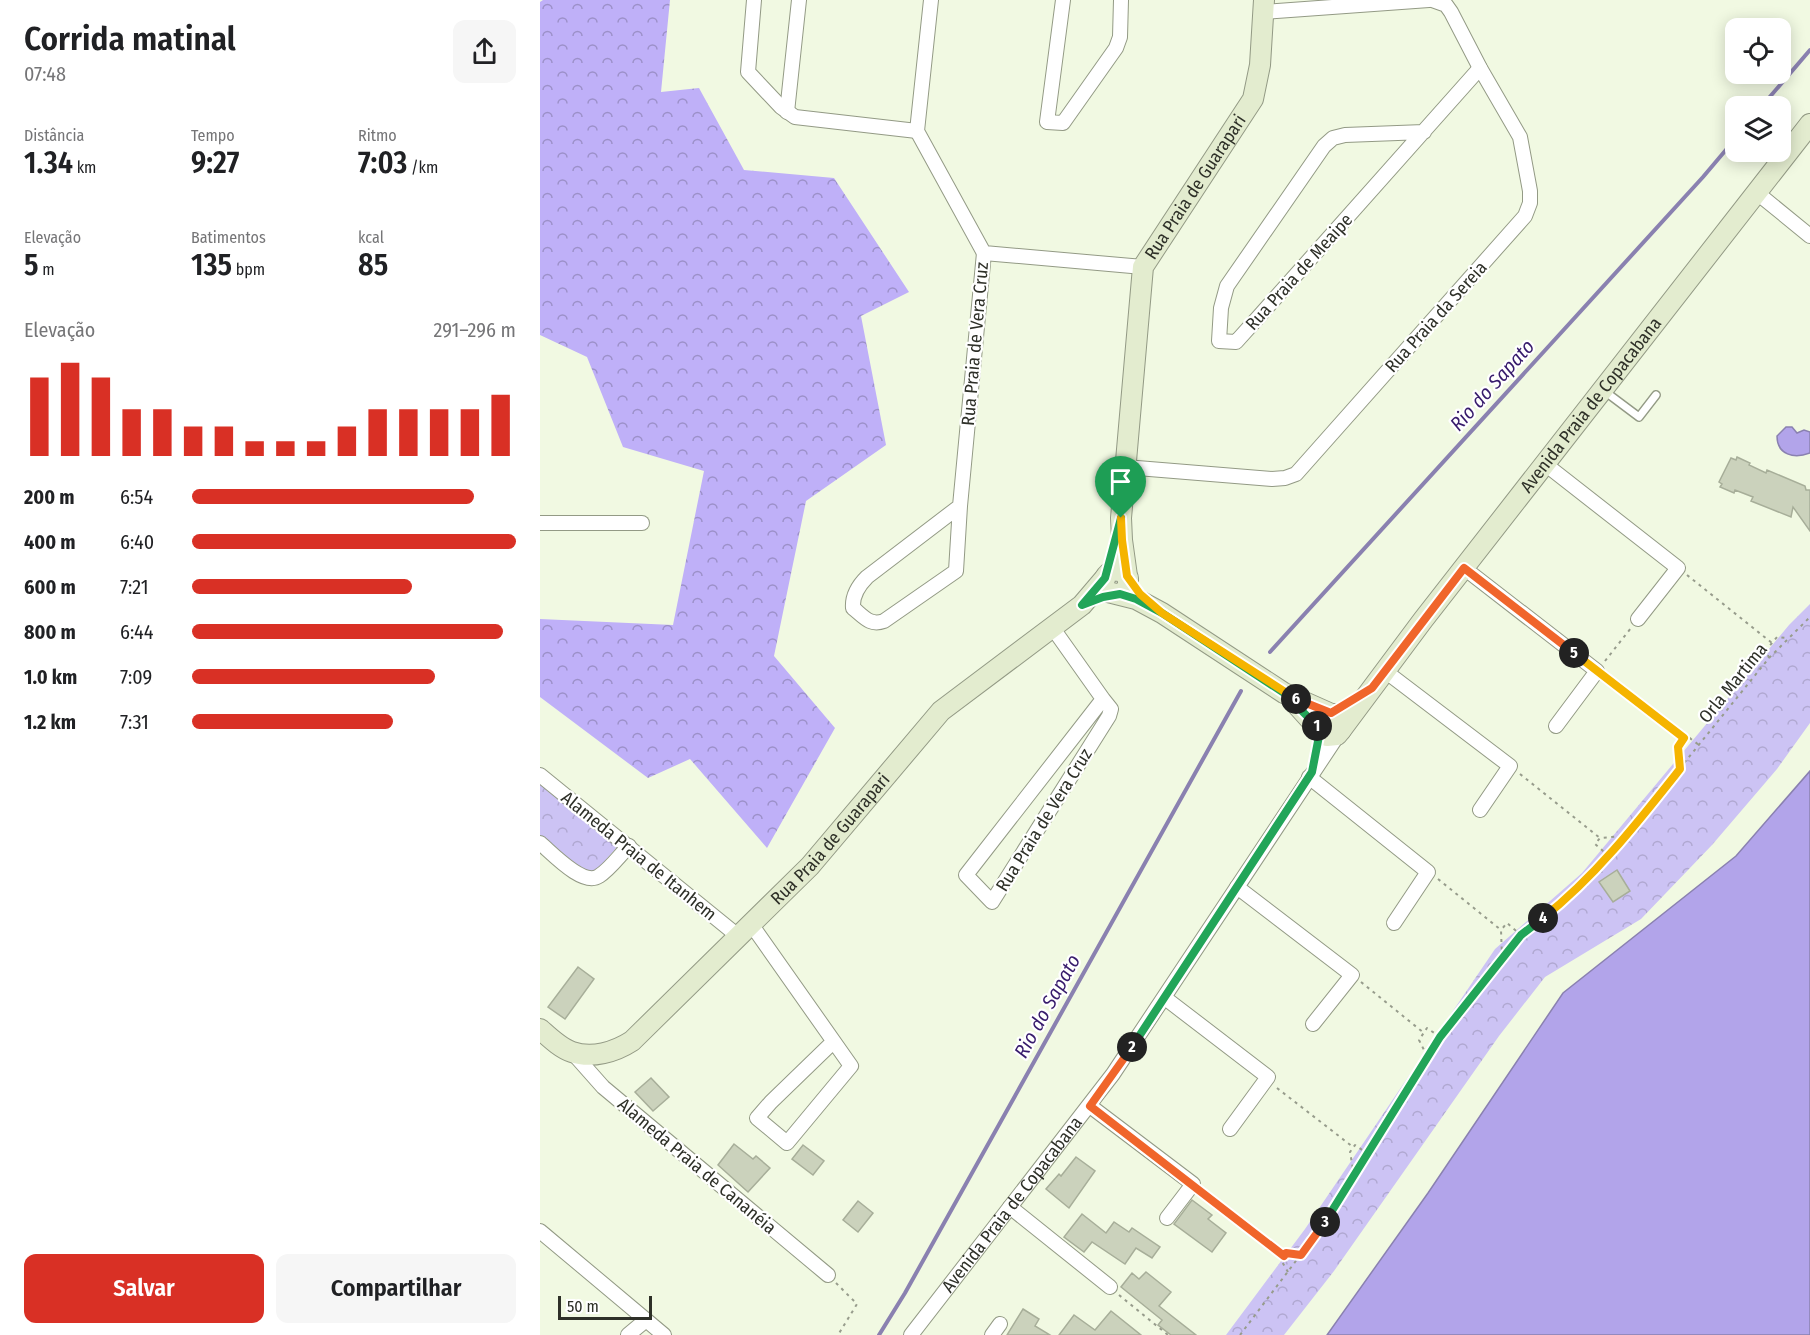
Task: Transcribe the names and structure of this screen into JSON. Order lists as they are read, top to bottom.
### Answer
{
  "streets": {
    "street": [
      "Rua Praia de Guarapari",
      "Rua Praia de Meaipe",
      "Rua Praia da Sereia",
      "Rua Praia de Vera Cruz",
      "Avenida Praia de Copacabana",
      "Alameda Praia de Itanhem",
      "Alameda Praia de Cananéia"
    ],
    "path": ["Orla Martima"]
  },
  "crossings": [
    ["Rua Praia de Guarapari", "Rua Praia da Sereia"],
    ["Rua Praia de Guarapari", "Alameda Praia de Itanhem"],
    ["Rua Praia de Guarapari", "Alameda Praia de Cananéia"],
    ["Rua Praia de Meaipe", "Rua Praia da Sereia"]
  ],
  "water": ["Rio do Sapato"],
  "scale_bar": "50 m",
  "page": {
    "heading": ["Corrida matinal", "07:48"],
    "stats": [
      ["Distância", "1.34 km"],
      ["Tempo", "9:27"],
      ["Ritmo", "7:03 /km"],
      ["Elevação", "5 m"],
      ["Batimentos", "135 bpm"],
      ["kcal", "85"]
    ],
    "chart": ["Elevação", "291–296 m"],
    "list": [
      {
        "name": "200 m",
        "note": "6:54"
      },
      {
        "name": "400 m",
        "note": "6:40"
      },
      {
        "name": "600 m",
        "note": "7:21"
      },
      {
        "name": "800 m",
        "note": "6:44"
      },
      {
        "name": "1.0 km",
        "note": "7:09"
      },
      {
        "name": "1.2 km",
        "note": "7:31"
      }
    ],
    "pins": [
      "5",
      "6",
      "1",
      "4",
      "2",
      "3"
    ],
    "buttons": ["Salvar", "Compartilhar"],
    "scale": "50 m"
  }
}
